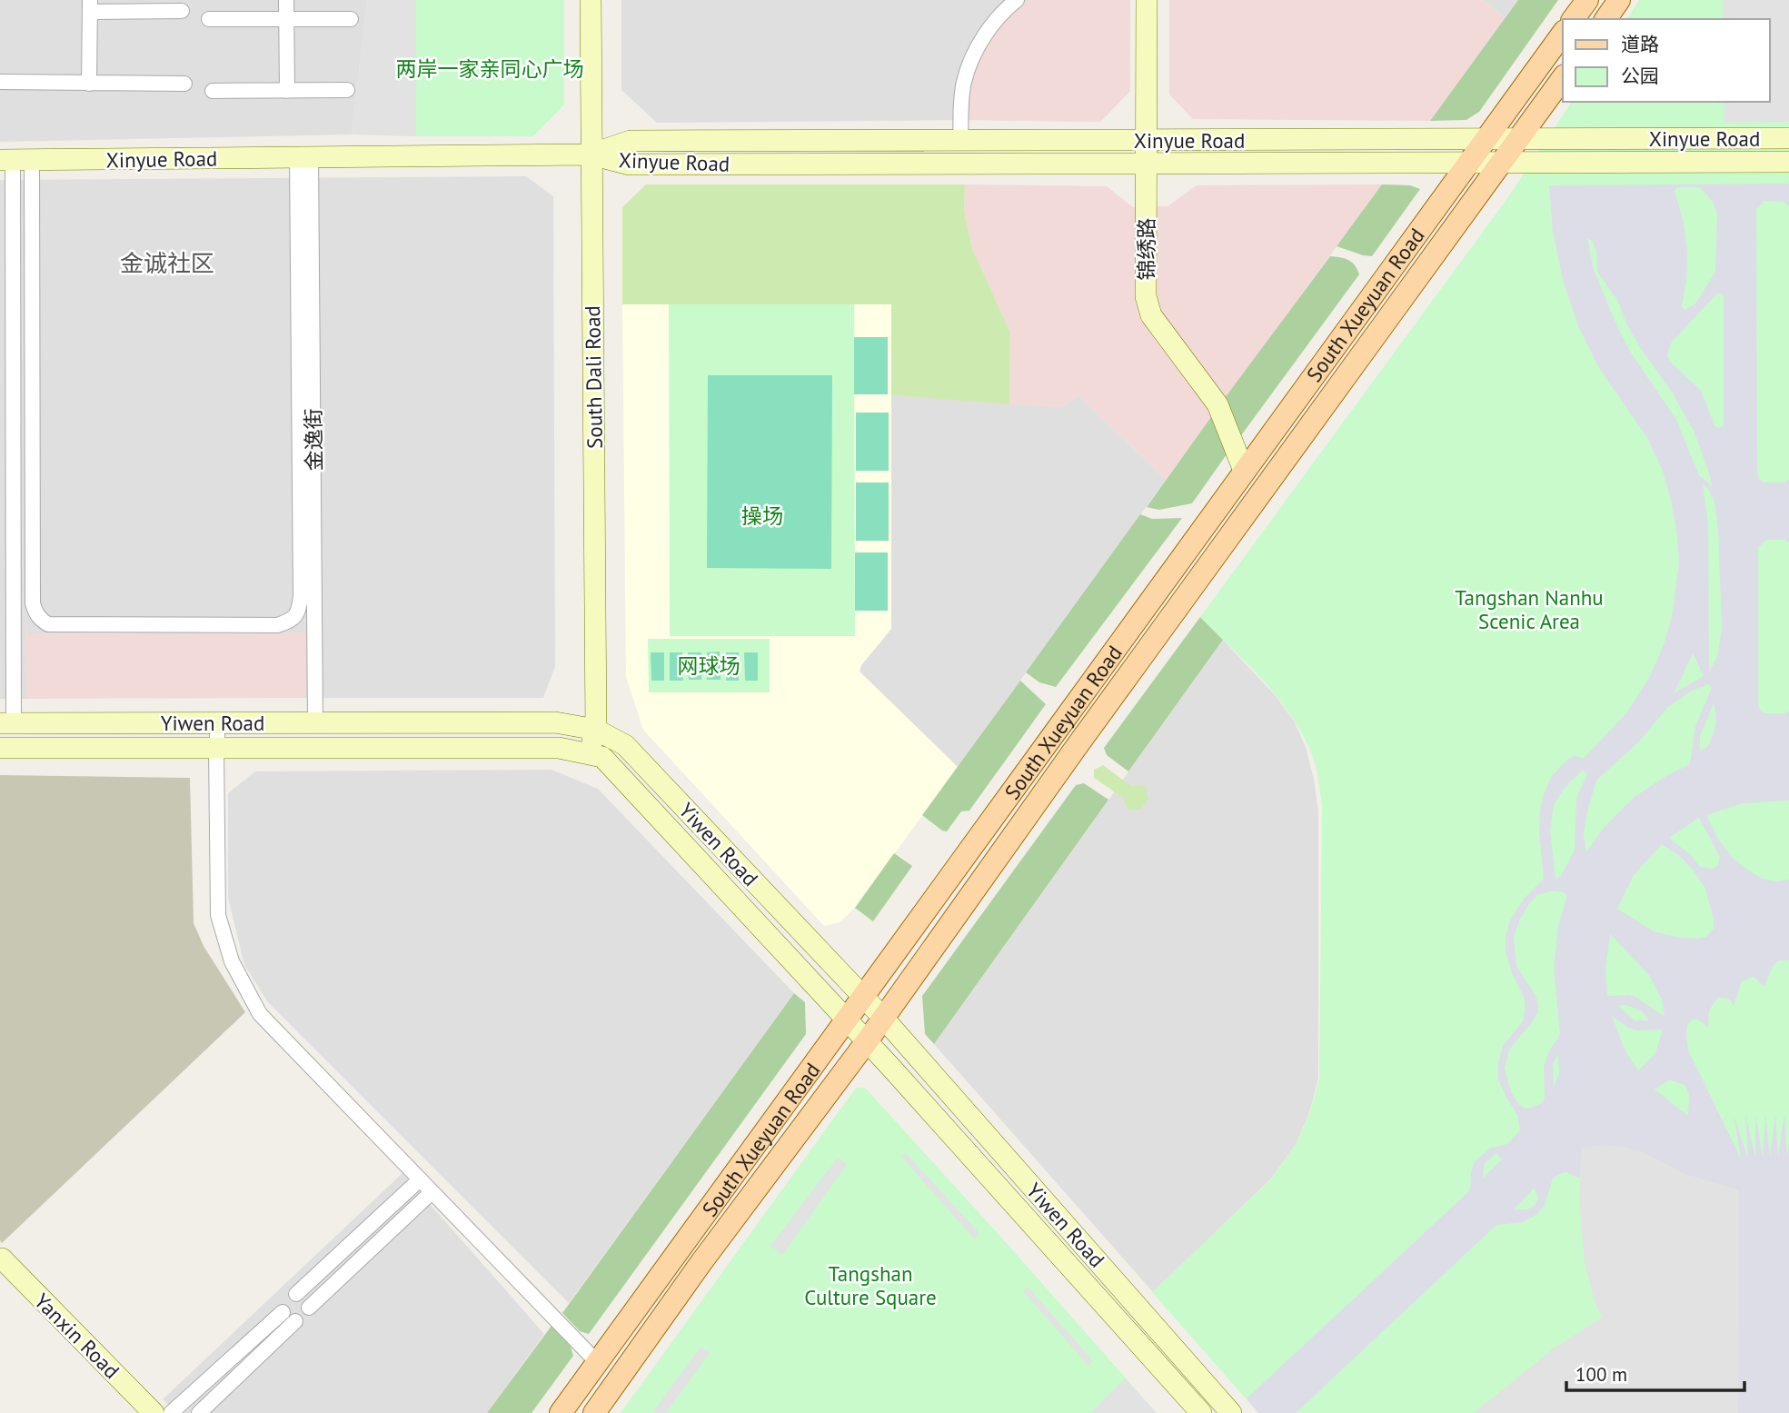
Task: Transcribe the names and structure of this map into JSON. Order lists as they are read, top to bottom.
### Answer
{
  "streets": {
    "main road": [
      "Xinyue Road",
      "锦绣路",
      "South Xueyuan Road",
      "South Dali Road",
      "Yiwen Road",
      "Yanxin Road"
    ],
    "street": ["金逸街"]
  },
  "crossings": [
    ["Xinyue Road", "锦绣路"],
    ["Xinyue Road", "South Xueyuan Road"],
    ["Xinyue Road", "South Dali Road"],
    ["Xinyue Road", "金逸街"],
    ["锦绣路", "South Xueyuan Road"],
    ["South Xueyuan Road", "Yiwen Road"],
    ["South Dali Road", "Yiwen Road"],
    ["金逸街", "Yiwen Road"]
  ],
  "districts": ["金诚社区"],
  "parks": [
    "两岸一家亲同心广场",
    "操场",
    "Tangshan Nanhu Scenic Area",
    "网球场",
    "Tangshan Culture Square"
  ],
  "legend": ["道路", "公园"],
  "scale_bar": "100 m"
}
